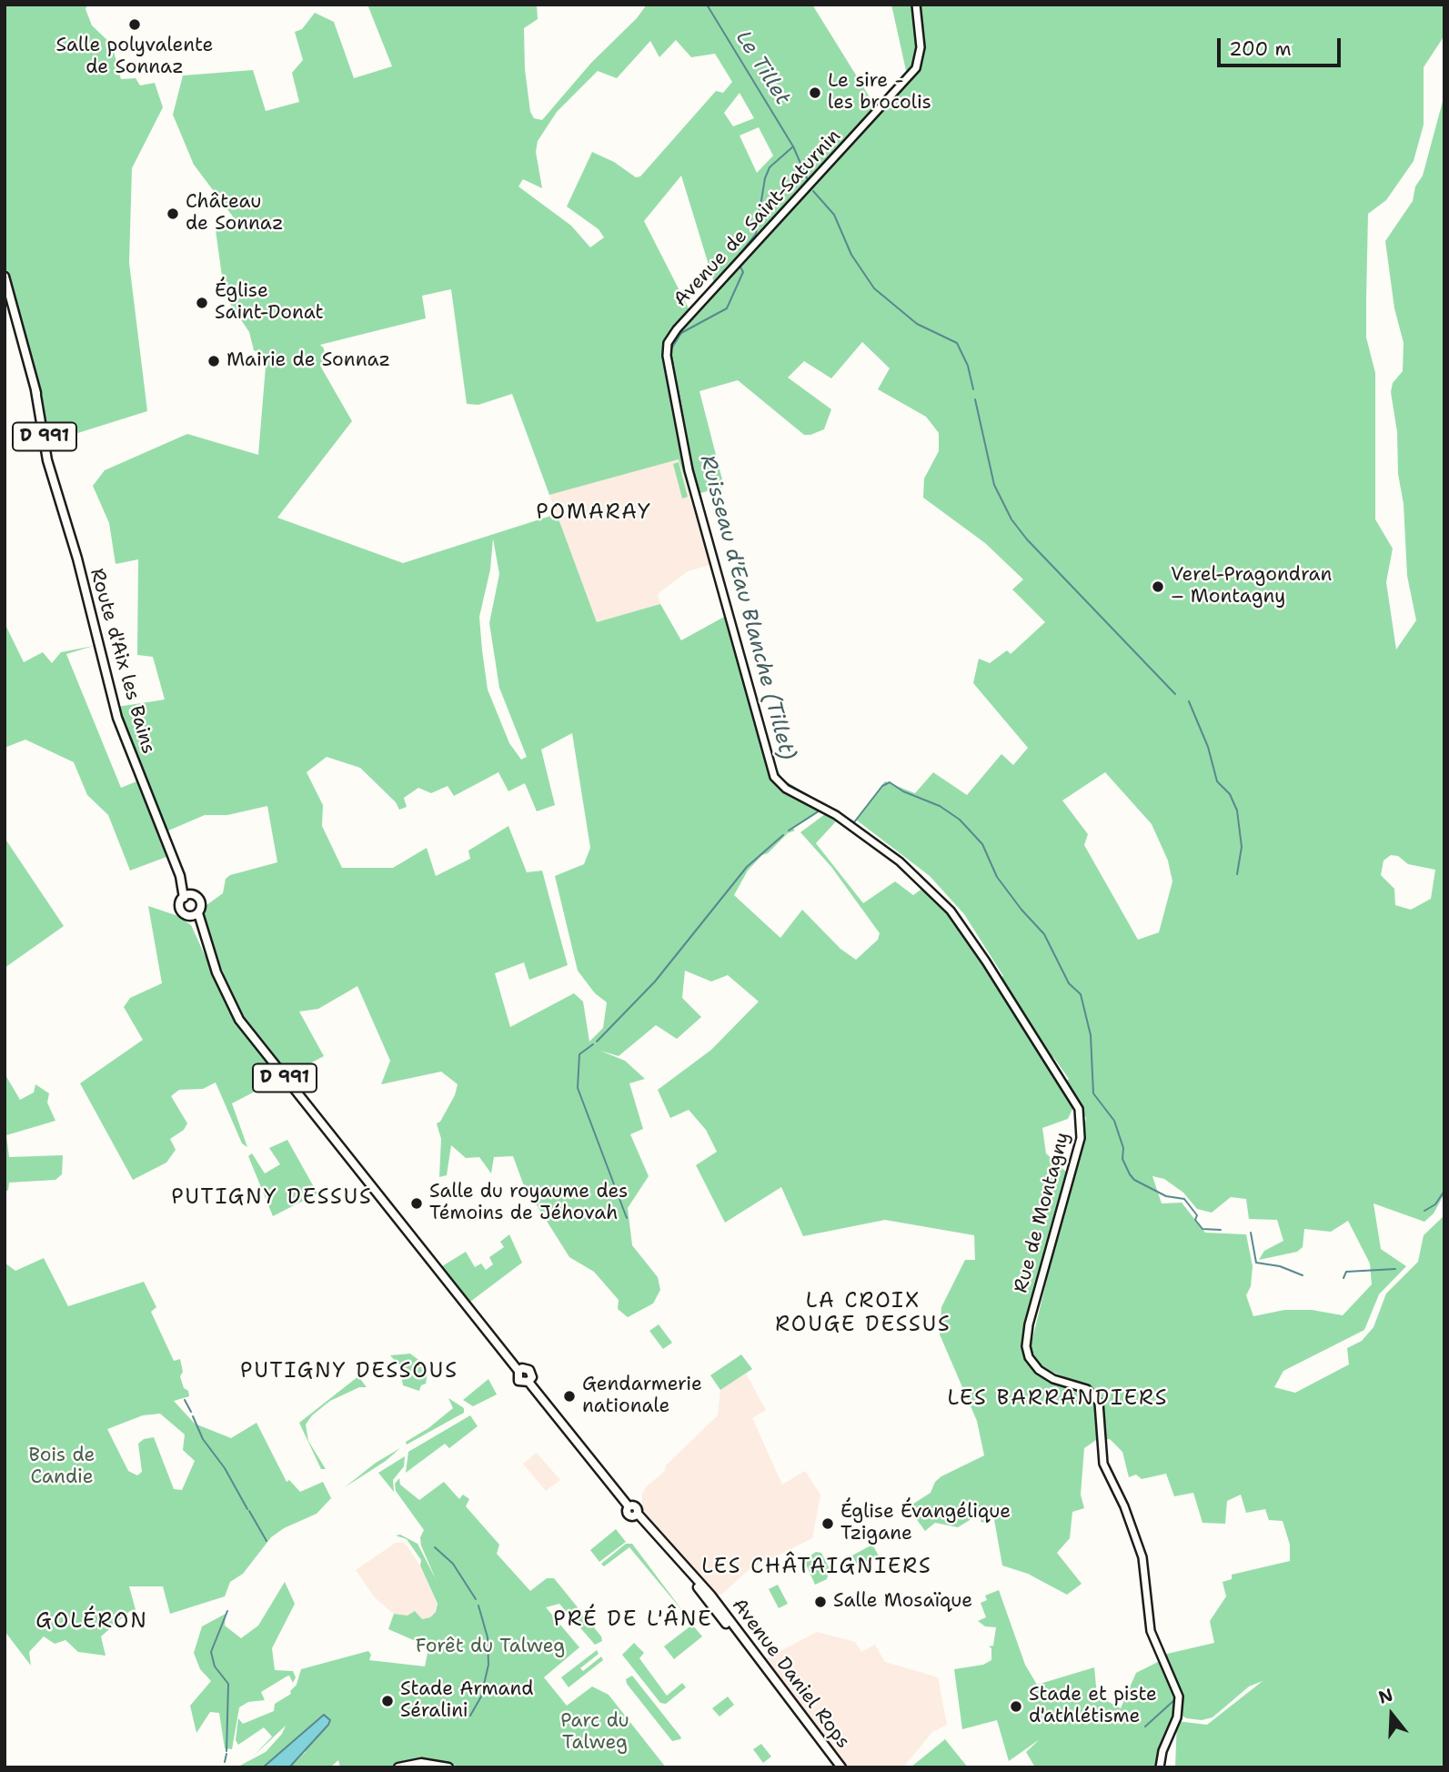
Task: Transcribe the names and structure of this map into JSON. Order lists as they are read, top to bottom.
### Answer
{
  "streets": {
    "main road": [
      "Avenue de Saint-Saturnin",
      "D 991",
      "Route d'Aix les Bains",
      "Rue de Montagny",
      "Avenue Daniel Rops"
    ]
  },
  "crossings": [
    ["Avenue de Saint-Saturnin", "Rue de Montagny"],
    ["D 991", "Route d'Aix les Bains"],
    ["D 991", "Avenue Daniel Rops"]
  ],
  "districts": [
    "POMARAY",
    "PUTIGNY DESSUS",
    "LA CROIX ROUGE DESSUS",
    "PUTIGNY DESSOUS",
    "LES BARRANDIERS",
    "LES CHÂTAIGNIERS",
    "PRÉ DE L'ÂNE",
    "GOLÉRON"
  ],
  "water": ["Le Tillet", "Ruisseau d'Eau Blanche (Tillet)"],
  "parks": ["Bois de Candie", "Forêt du Talweg", "Parc du Talweg"],
  "places": [
    "Salle polyvalente de Sonnaz",
    "Le sire - les brocolis",
    "Château de Sonnaz",
    "Église Saint-Donat",
    "Mairie de Sonnaz",
    "Verel-Pragondran – Montagny",
    "Salle du royaume des Témoins de Jéhovah",
    "Gendarmerie nationale",
    "Église Évangélique Tzigane",
    "Salle Mosaïque",
    "Stade Armand Séralini",
    "Stade et piste d'athlétisme"
  ],
  "scale_bar": "200 m",
  "north": "top"
}
